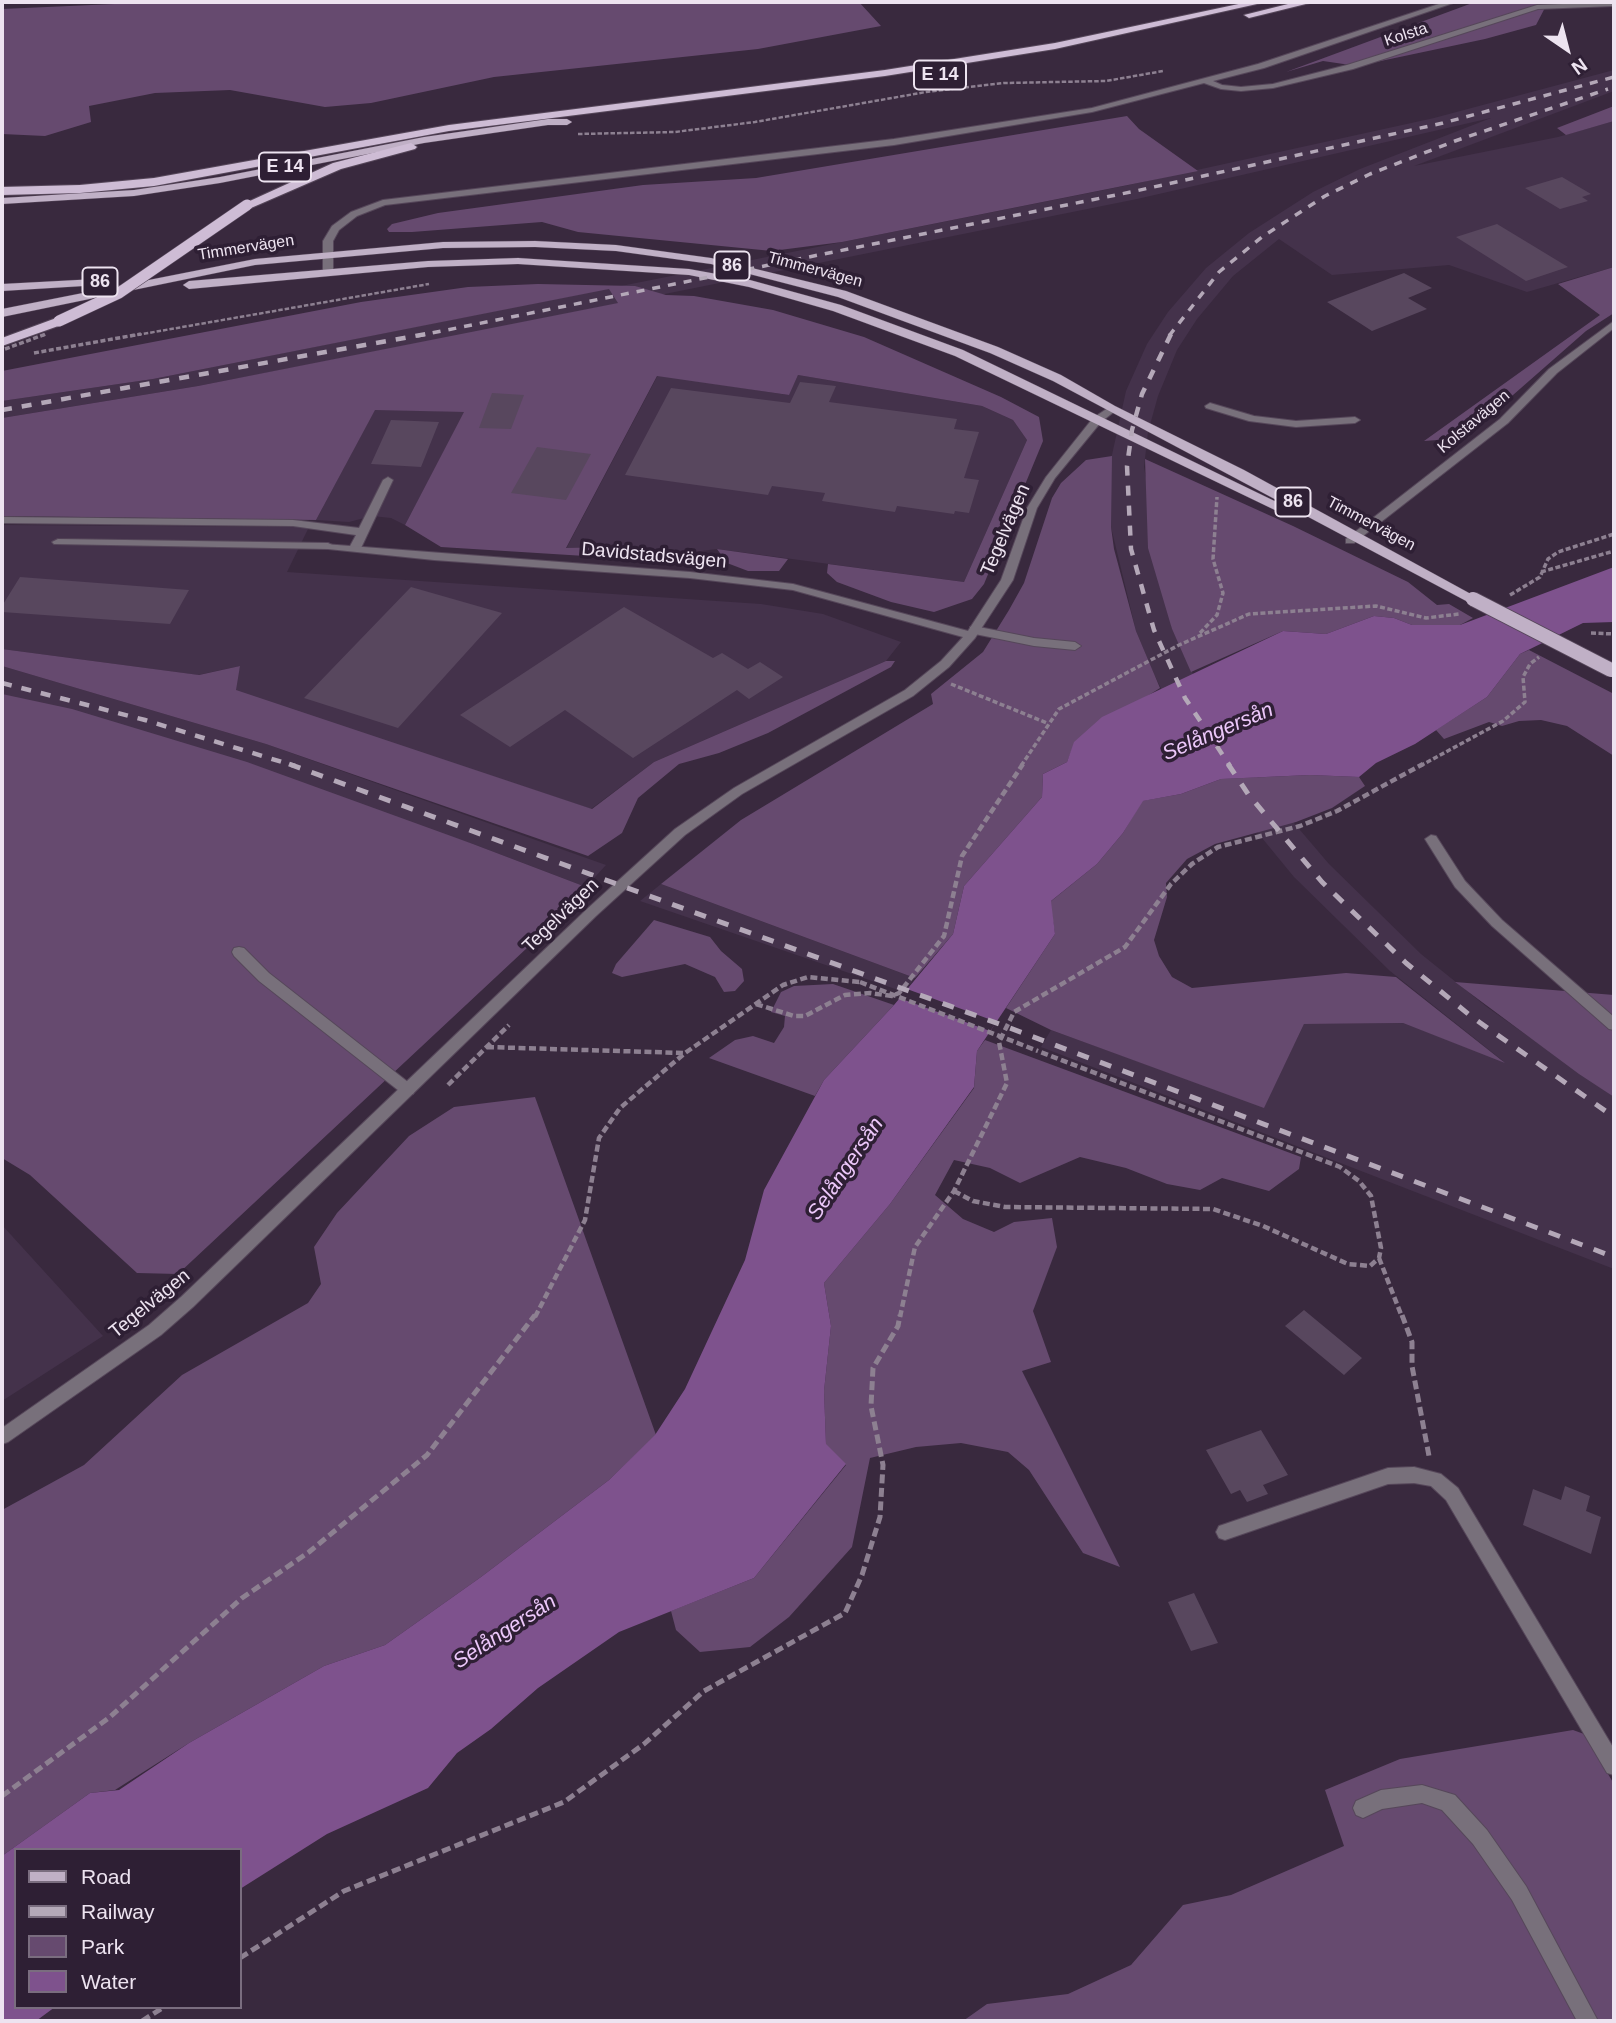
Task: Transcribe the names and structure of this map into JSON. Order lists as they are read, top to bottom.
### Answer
{
  "streets": {
    "highway": ["E 14"],
    "main road": ["Timmervägen", "86"],
    "street": [
      "Kolsta",
      "Kolstavägen",
      "Tegelvägen",
      "Davidstadsvägen"
    ]
  },
  "crossings": [
    ["Timmervägen", "86"],
    ["Timmervägen", "Kolstavägen"],
    ["Timmervägen", "Tegelvägen"],
    ["Tegelvägen", "Davidstadsvägen"]
  ],
  "water": ["Selångersån"],
  "legend": [
    "Road",
    "Railway",
    "Park",
    "Water"
  ],
  "north": "bottom right"
}
